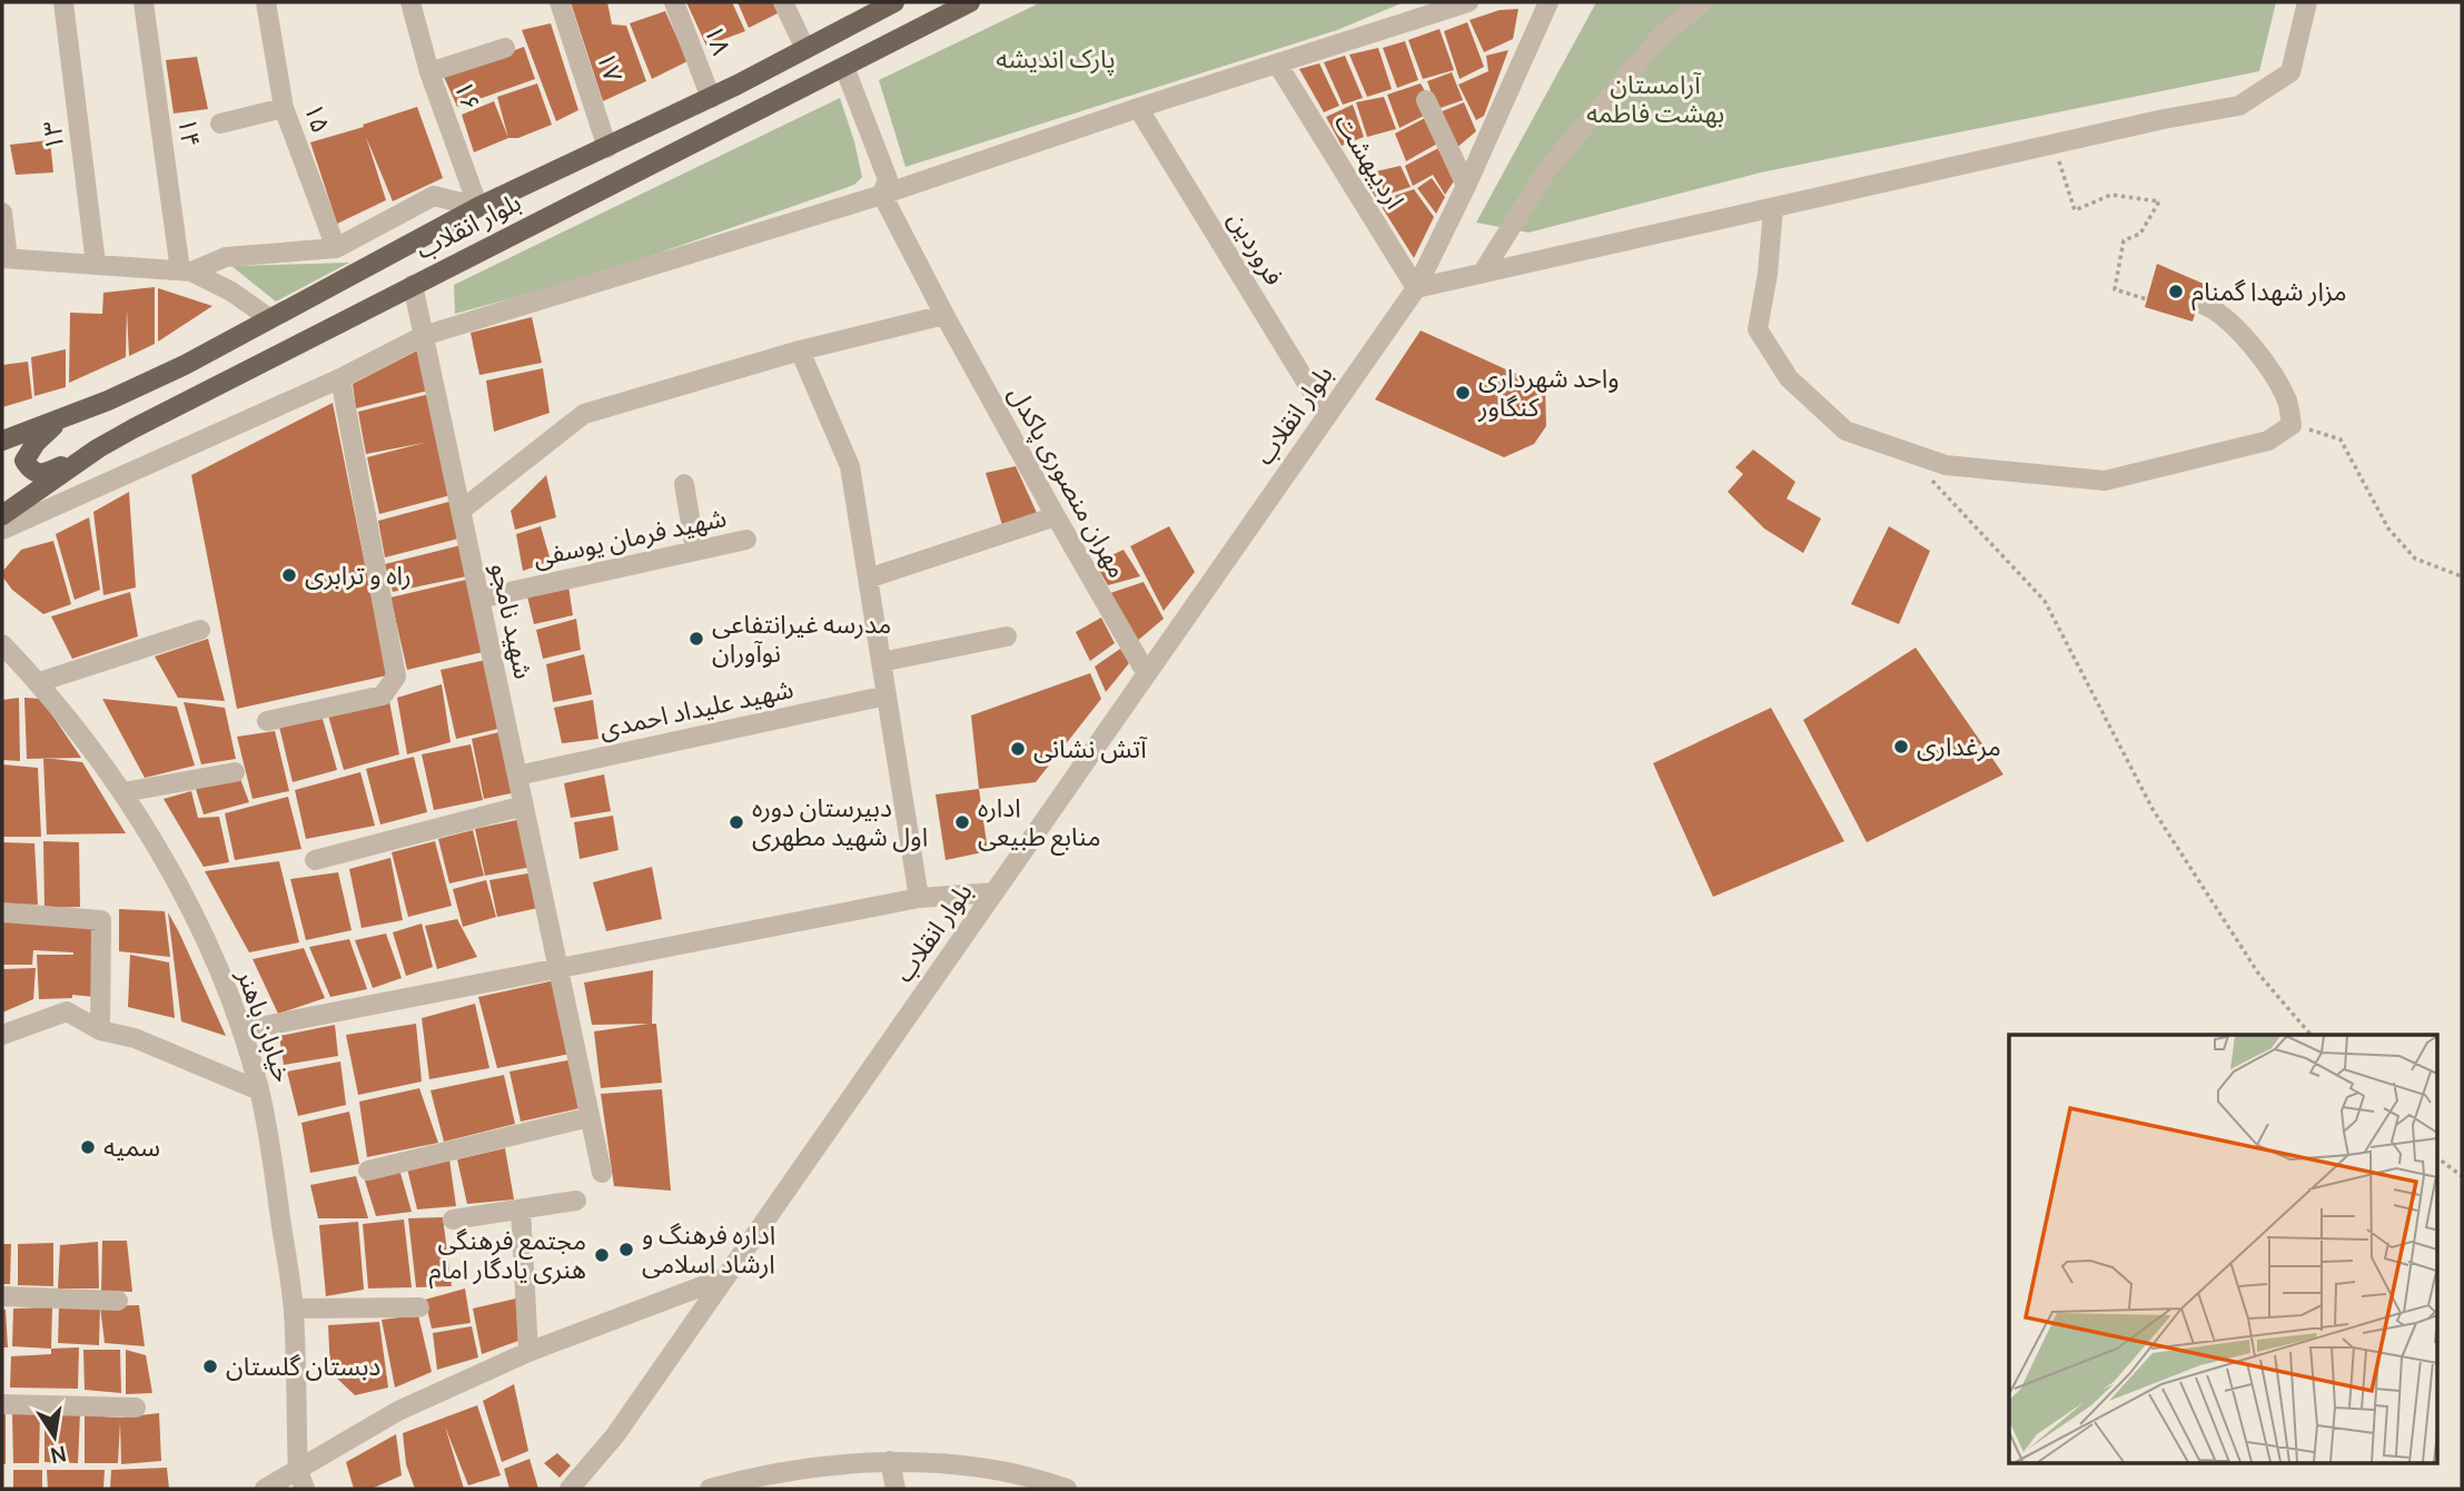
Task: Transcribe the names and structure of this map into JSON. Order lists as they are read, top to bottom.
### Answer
{
  "streets": {
    "main road": ["بلوار انقلاب"],
    "street": [
      "۱۸",
      "۱۷",
      "۱۶",
      "۱۵",
      "۱۴",
      "۱۳",
      "اردیبهشت",
      "فروردین",
      "مهران منصوری پاکدل",
      "شهید فرمان یوسفی",
      "شهید نامجو",
      "شهید علیداد احمدی",
      "خیابان باهنر"
    ]
  },
  "crossings": [
    ["۱۸", "بلوار انقلاب"],
    ["۱۷", "بلوار انقلاب"],
    ["۱۶", "بلوار انقلاب"],
    ["اردیبهشت", "بلوار انقلاب"],
    ["بلوار انقلاب", "فروردین"],
    ["بلوار انقلاب", "مهران منصوری پاکدل"],
    ["بلوار انقلاب", "شهید نامجو"],
    ["شهید فرمان یوسفی", "شهید نامجو"],
    ["شهید نامجو", "شهید علیداد احمدی"]
  ],
  "parks": ["پارک اندیشه", "آرامستان بهشت فاطمه"],
  "places": [
    "مزار شهدا گمنام",
    "واحد شهرداری کنگاور",
    "راه و ترابری",
    "مدرسه غیرانتفاعی نوآوران",
    "مرغداری",
    "آتش نشانی",
    "دبیرستان دوره اول شهید مطهری",
    "اداره منابع طبیعی",
    "سمیه",
    "اداره فرهنگ و ارشاد اسلامی",
    "مجتمع فرهنگی هنری یادگار امام",
    "دبستان گلستان"
  ],
  "north": "bottom"
}
